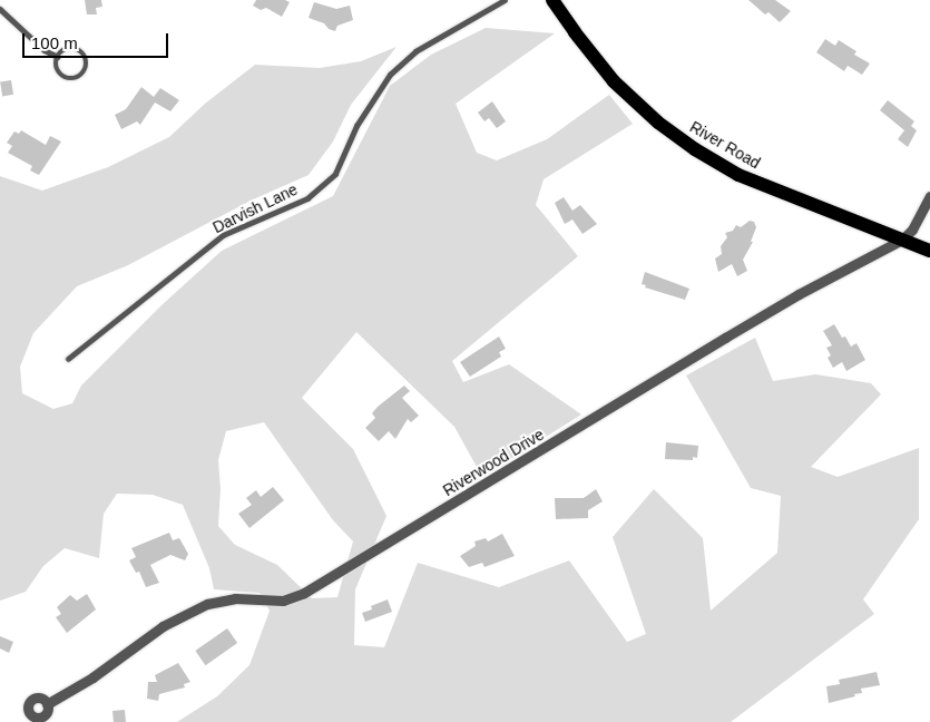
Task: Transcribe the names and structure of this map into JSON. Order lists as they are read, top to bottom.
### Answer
{
  "streets": {
    "main road": ["River Road"],
    "street": ["Riverwood Drive"],
    "lane": ["Darvish Lane"]
  },
  "crossings": [
    ["River Road", "Riverwood Drive"]
  ],
  "scale_bar": "100 m"
}
